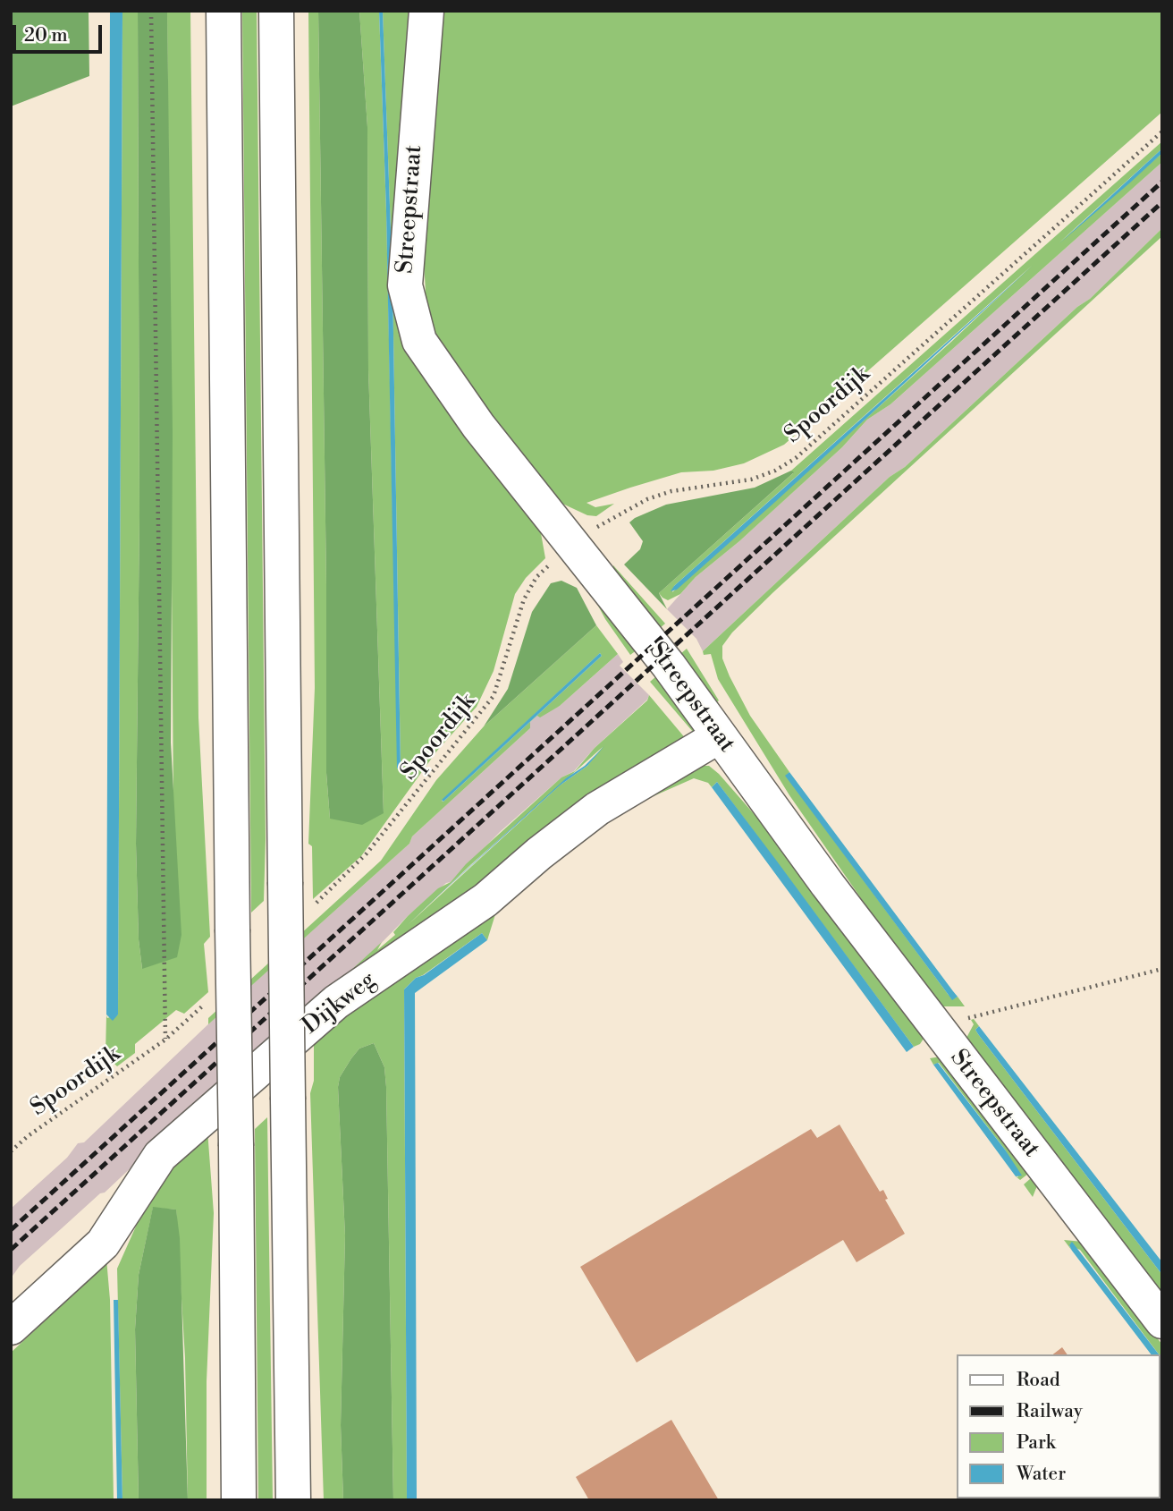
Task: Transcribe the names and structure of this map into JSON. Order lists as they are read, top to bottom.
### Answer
{
  "streets": {
    "main road": ["Streepstraat", "Dijkweg"],
    "path": ["Spoordijk"]
  },
  "crossings": [
    ["Streepstraat", "Spoordijk"],
    ["Streepstraat", "Dijkweg"]
  ],
  "legend": [
    "Road",
    "Railway",
    "Park",
    "Water"
  ],
  "scale_bar": "20 m"
}
